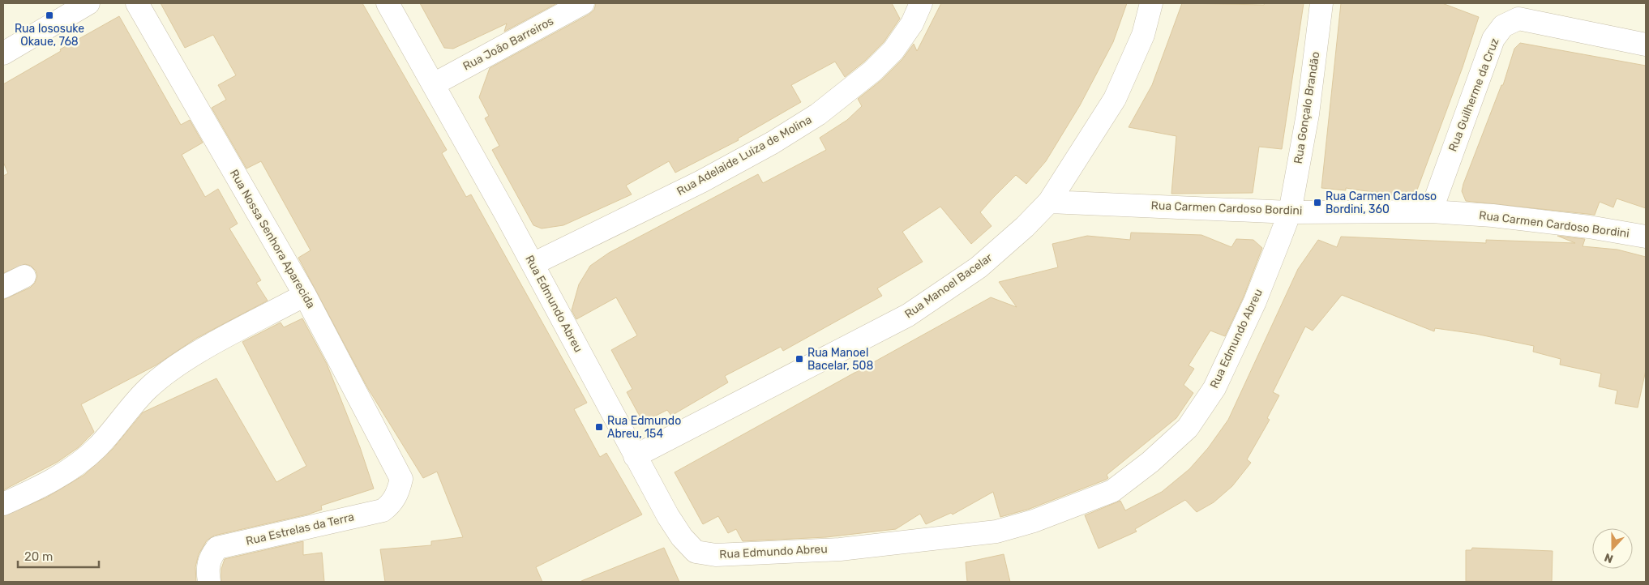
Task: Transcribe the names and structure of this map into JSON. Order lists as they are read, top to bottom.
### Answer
{
  "streets": {
    "street": [
      "Rua João Barreiros",
      "Rua Guilherme da Cruz",
      "Rua Gonçalo Brandão",
      "Rua Adelaide Luiza de Molina",
      "Rua Carmen Cardoso Bordini",
      "Rua Nossa Senhora Aparecida",
      "Rua Manoel Bacelar",
      "Rua Edmundo Abreu",
      "Rua Estrelas da Terra"
    ]
  },
  "crossings": [
    ["Rua João Barreiros", "Rua Edmundo Abreu"],
    ["Rua Guilherme da Cruz", "Rua Carmen Cardoso Bordini"],
    ["Rua Gonçalo Brandão", "Rua Carmen Cardoso Bordini"],
    ["Rua Gonçalo Brandão", "Rua Edmundo Abreu"],
    ["Rua Adelaide Luiza de Molina", "Rua Edmundo Abreu"],
    ["Rua Carmen Cardoso Bordini", "Rua Manoel Bacelar"],
    ["Rua Carmen Cardoso Bordini", "Rua Edmundo Abreu"],
    ["Rua Nossa Senhora Aparecida", "Rua Estrelas da Terra"],
    ["Rua Manoel Bacelar", "Rua Edmundo Abreu"]
  ],
  "places": {
    "transit": [
      "Rua Iososuke Okaue, 768",
      "Rua Carmen Cardoso Bordini, 360",
      "Rua Manoel Bacelar, 508",
      "Rua Edmundo Abreu, 154"
    ]
  },
  "scale_bar": "20 m",
  "north": "bottom"
}
